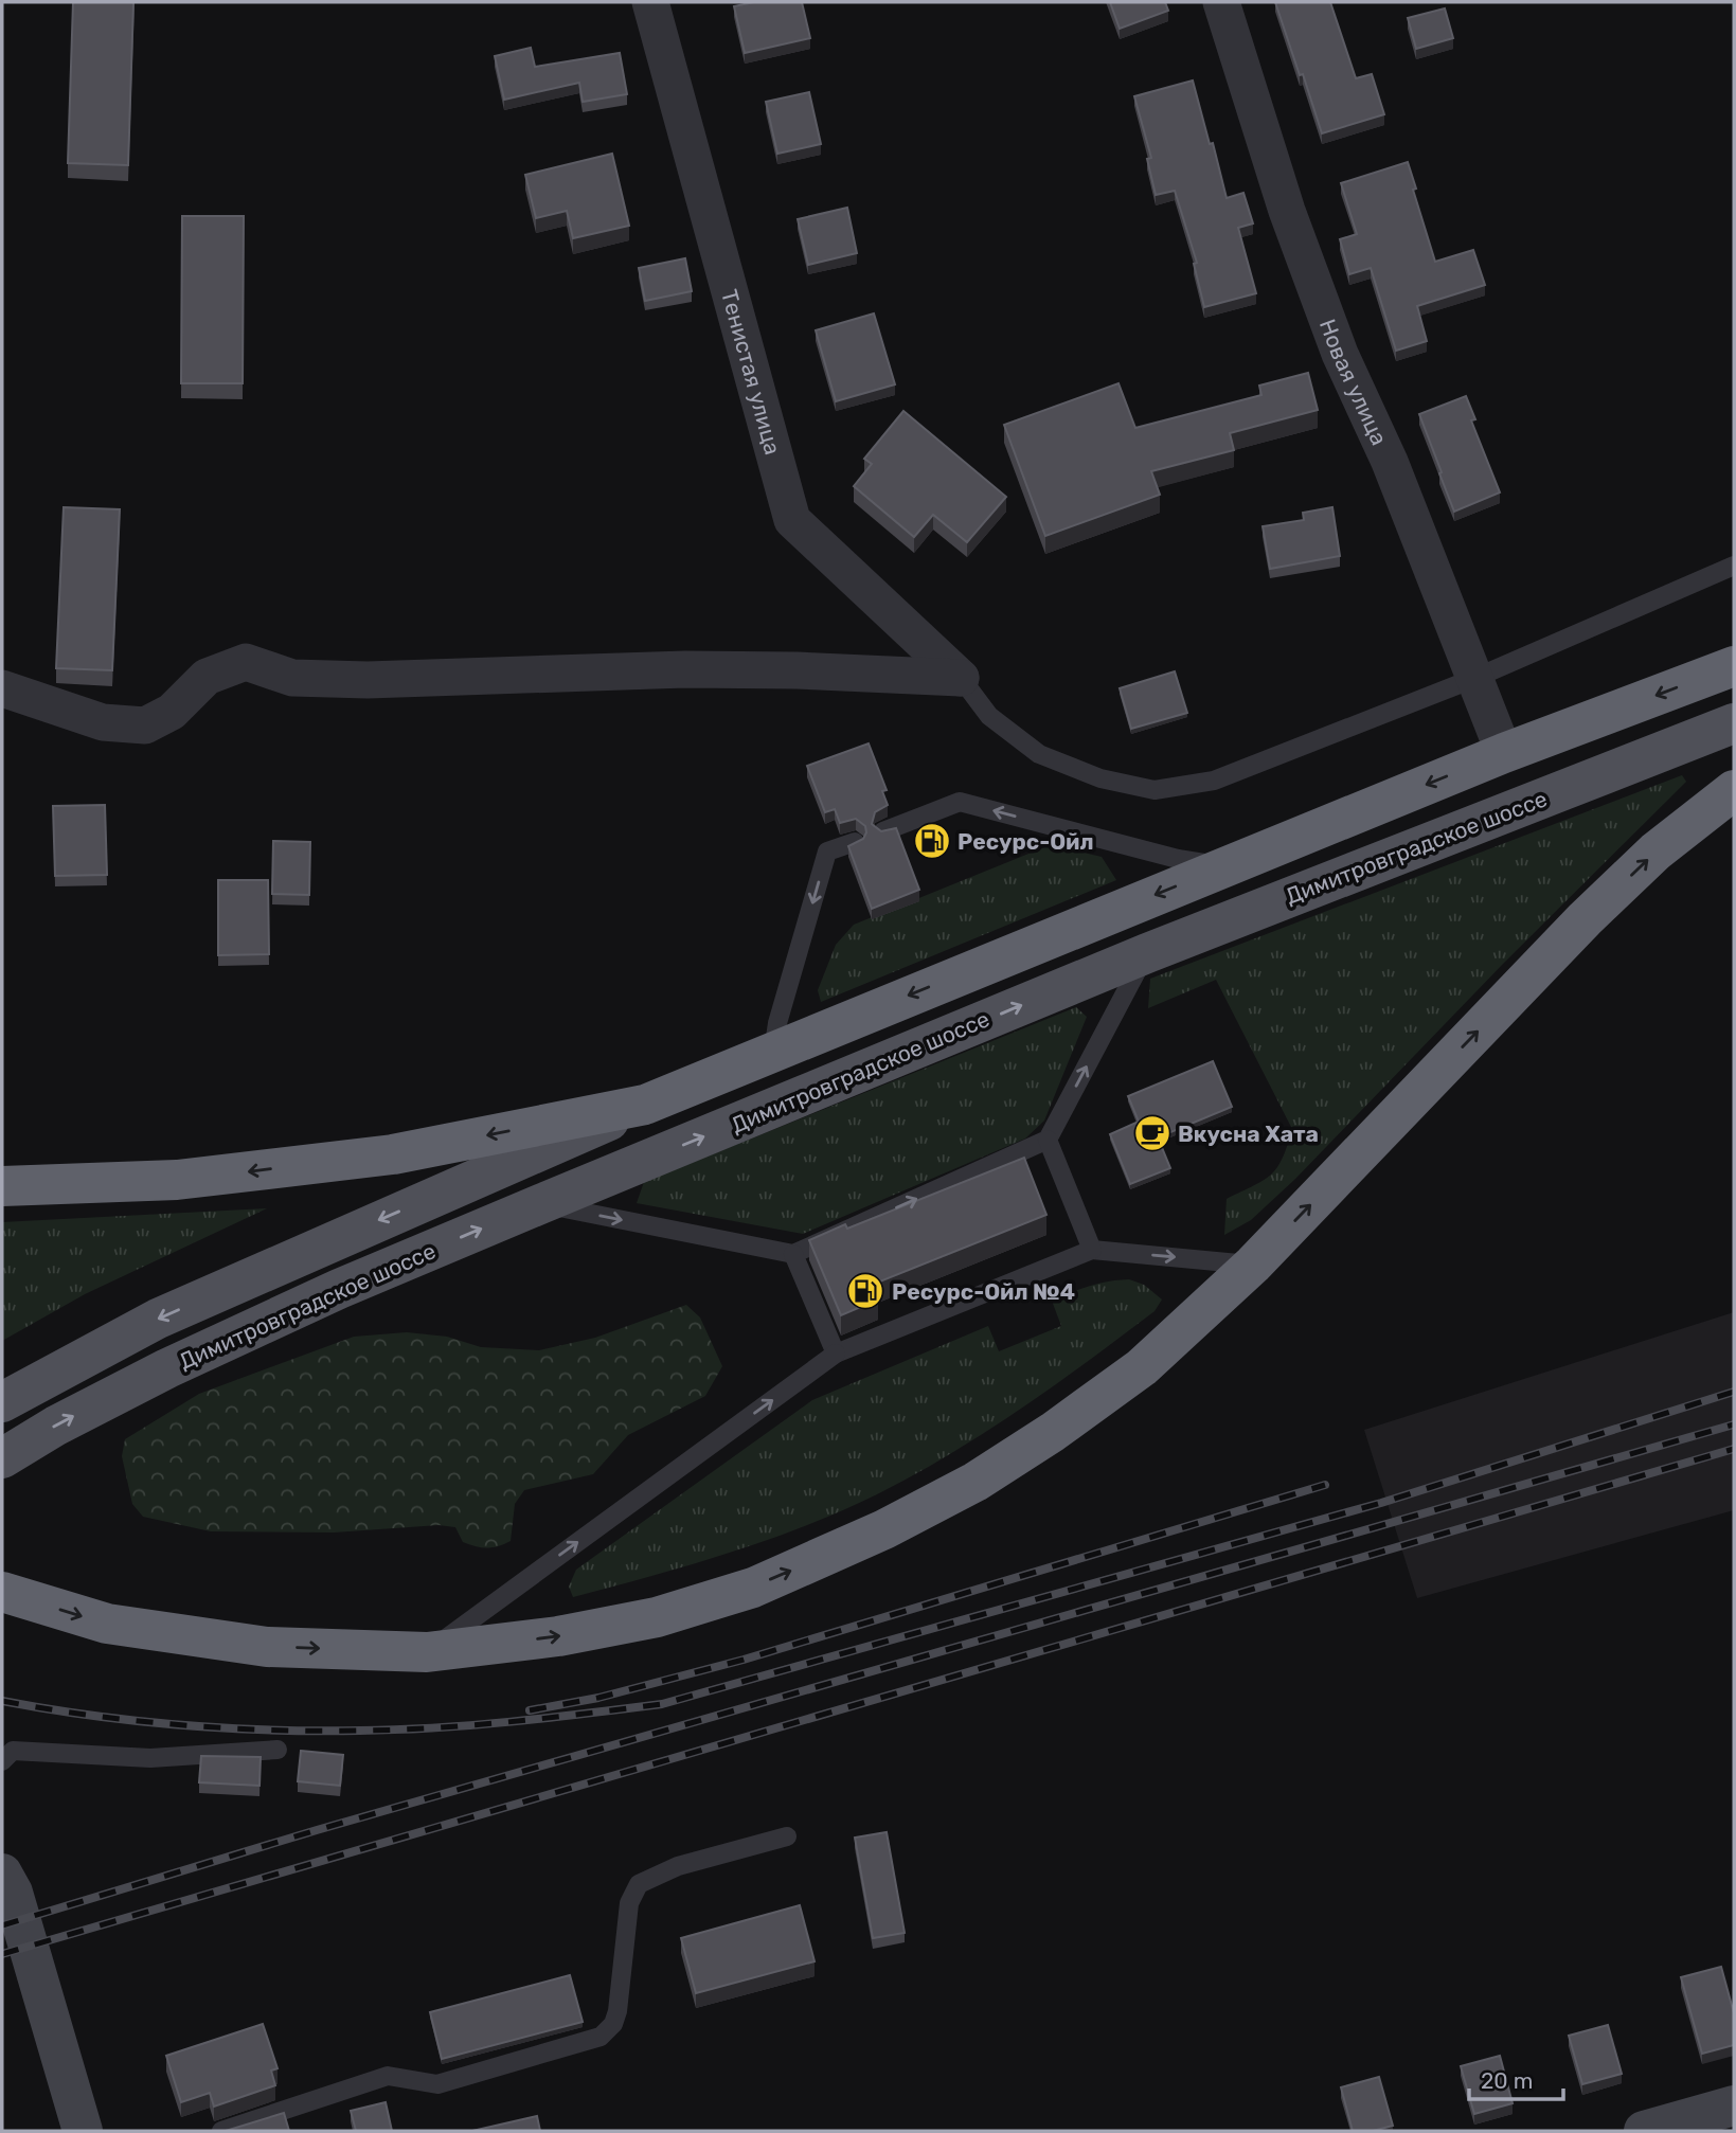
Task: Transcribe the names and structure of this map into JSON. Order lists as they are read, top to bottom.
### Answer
{
  "streets": {
    "main road": ["Димитровградское шоссе"],
    "street": ["Тенистая улица", "Новая улица"]
  },
  "places": {
    "fuel station": ["Ресурс-Ойл", "Ресурс-Ойл №4"],
    "cafe": ["Вкусна Хата"]
  },
  "scale_bar": "20 m"
}
